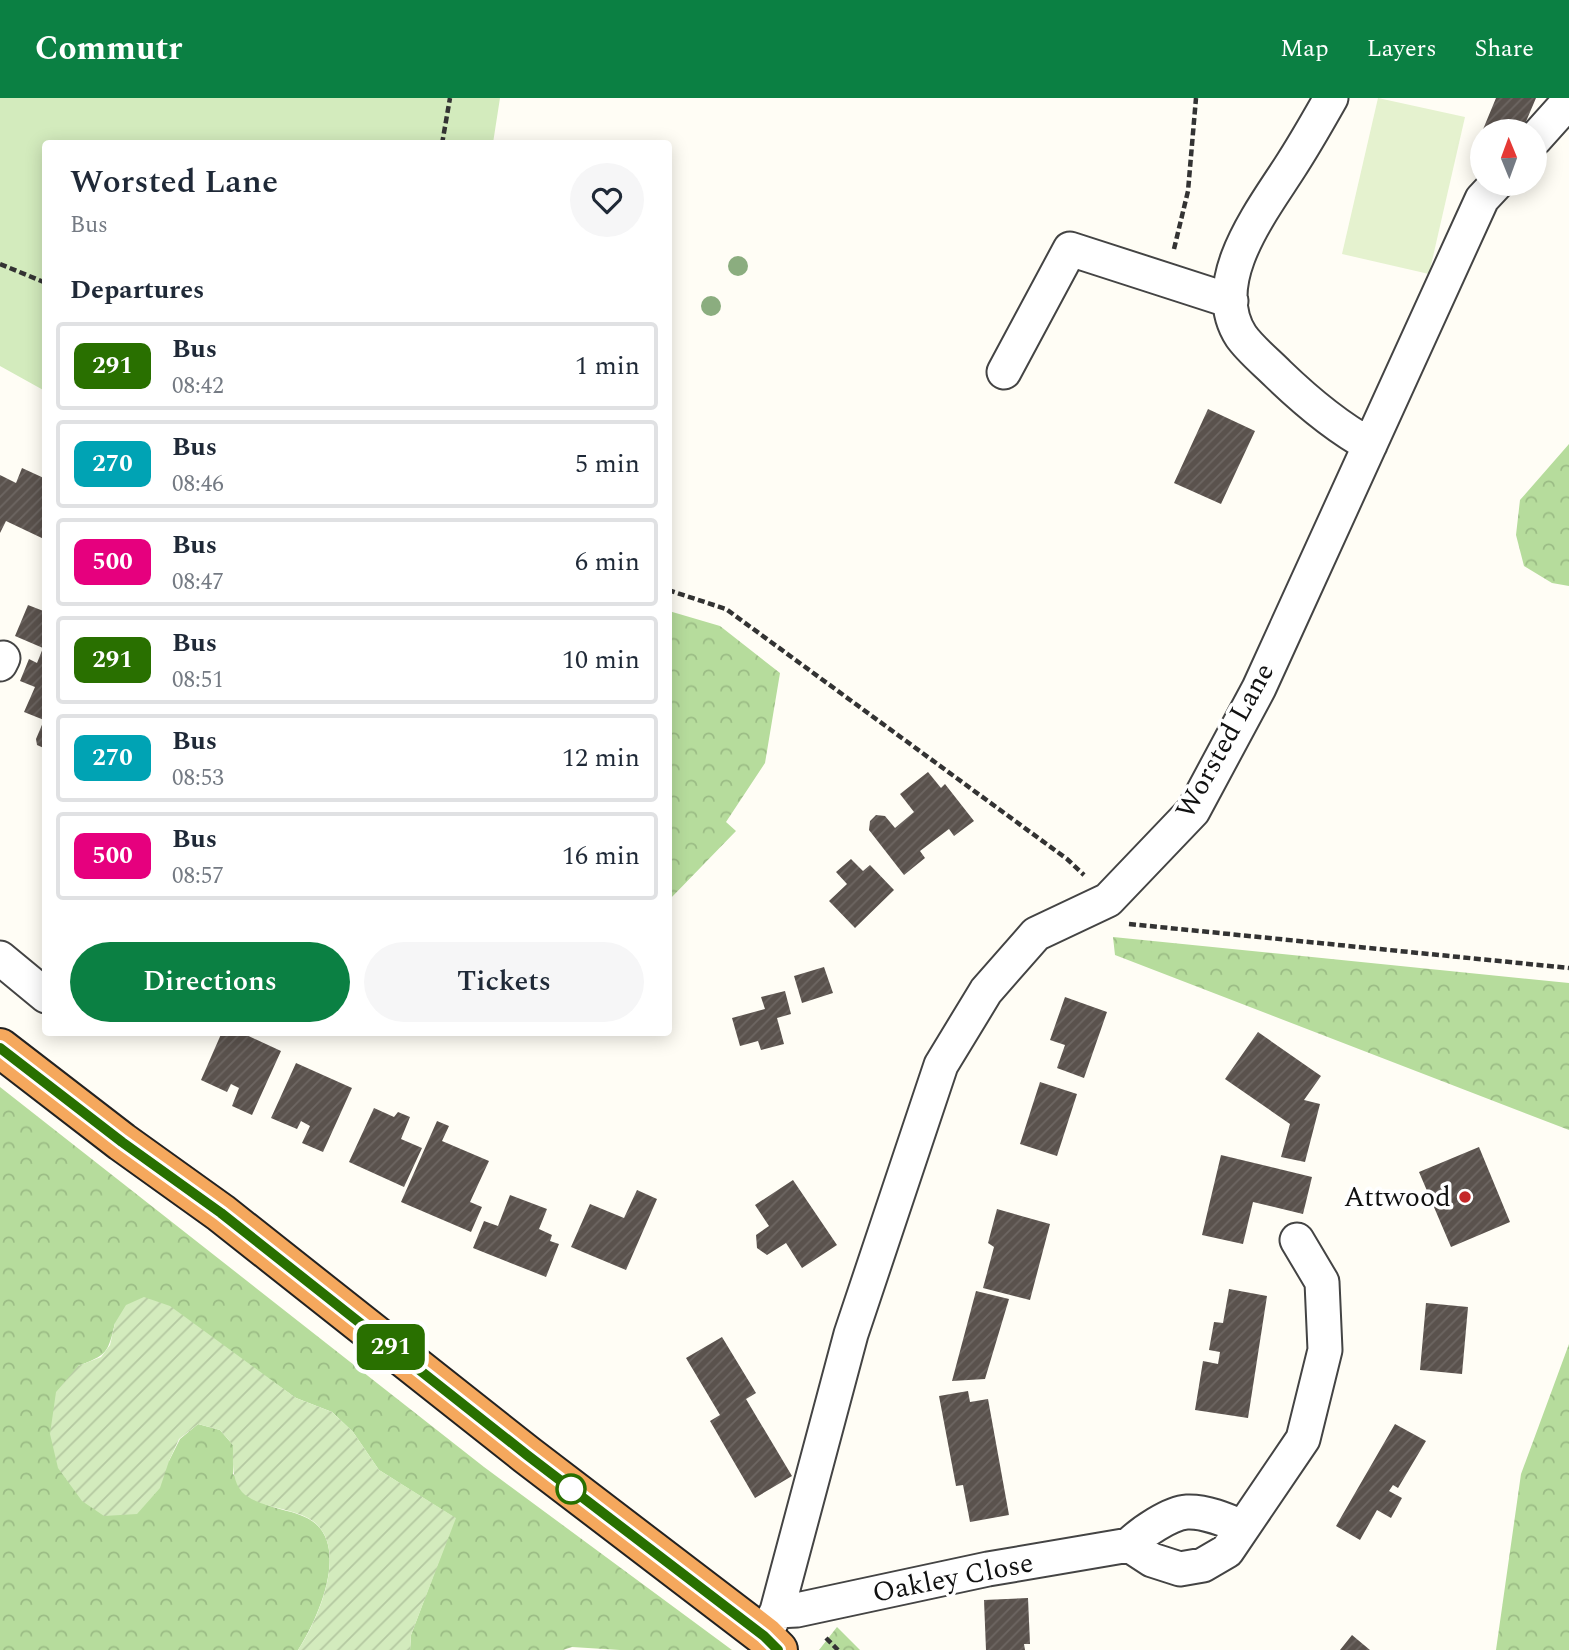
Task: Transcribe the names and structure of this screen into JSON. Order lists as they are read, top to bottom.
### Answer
{
  "streets": {
    "street": ["Worsted Lane", "Oakley Close"]
  },
  "crossings": [
    ["Worsted Lane", "Oakley Close"]
  ],
  "places": ["Attwood"],
  "lines": ["bus line 291"],
  "north": "top",
  "page": {
    "header": "Commutr",
    "nav": ["Map", "Layers", "Share"],
    "on_map": "291",
    "heading": [
      ["Worsted Lane", "Bus"],
      "Departures"
    ],
    "list": [
      {
        "mark": "291",
        "name": "Bus",
        "note": "08:42",
        "value": "1 min"
      },
      {
        "mark": "270",
        "name": "Bus",
        "note": "08:46",
        "value": "5 min"
      },
      {
        "mark": "500",
        "name": "Bus",
        "note": "08:47",
        "value": "6 min"
      },
      {
        "mark": "291",
        "name": "Bus",
        "note": "08:51",
        "value": "10 min"
      },
      {
        "mark": "270",
        "name": "Bus",
        "note": "08:53",
        "value": "12 min"
      },
      {
        "mark": "500",
        "name": "Bus",
        "note": "08:57",
        "value": "16 min"
      }
    ],
    "buttons": ["Directions", "Tickets"]
  }
}
